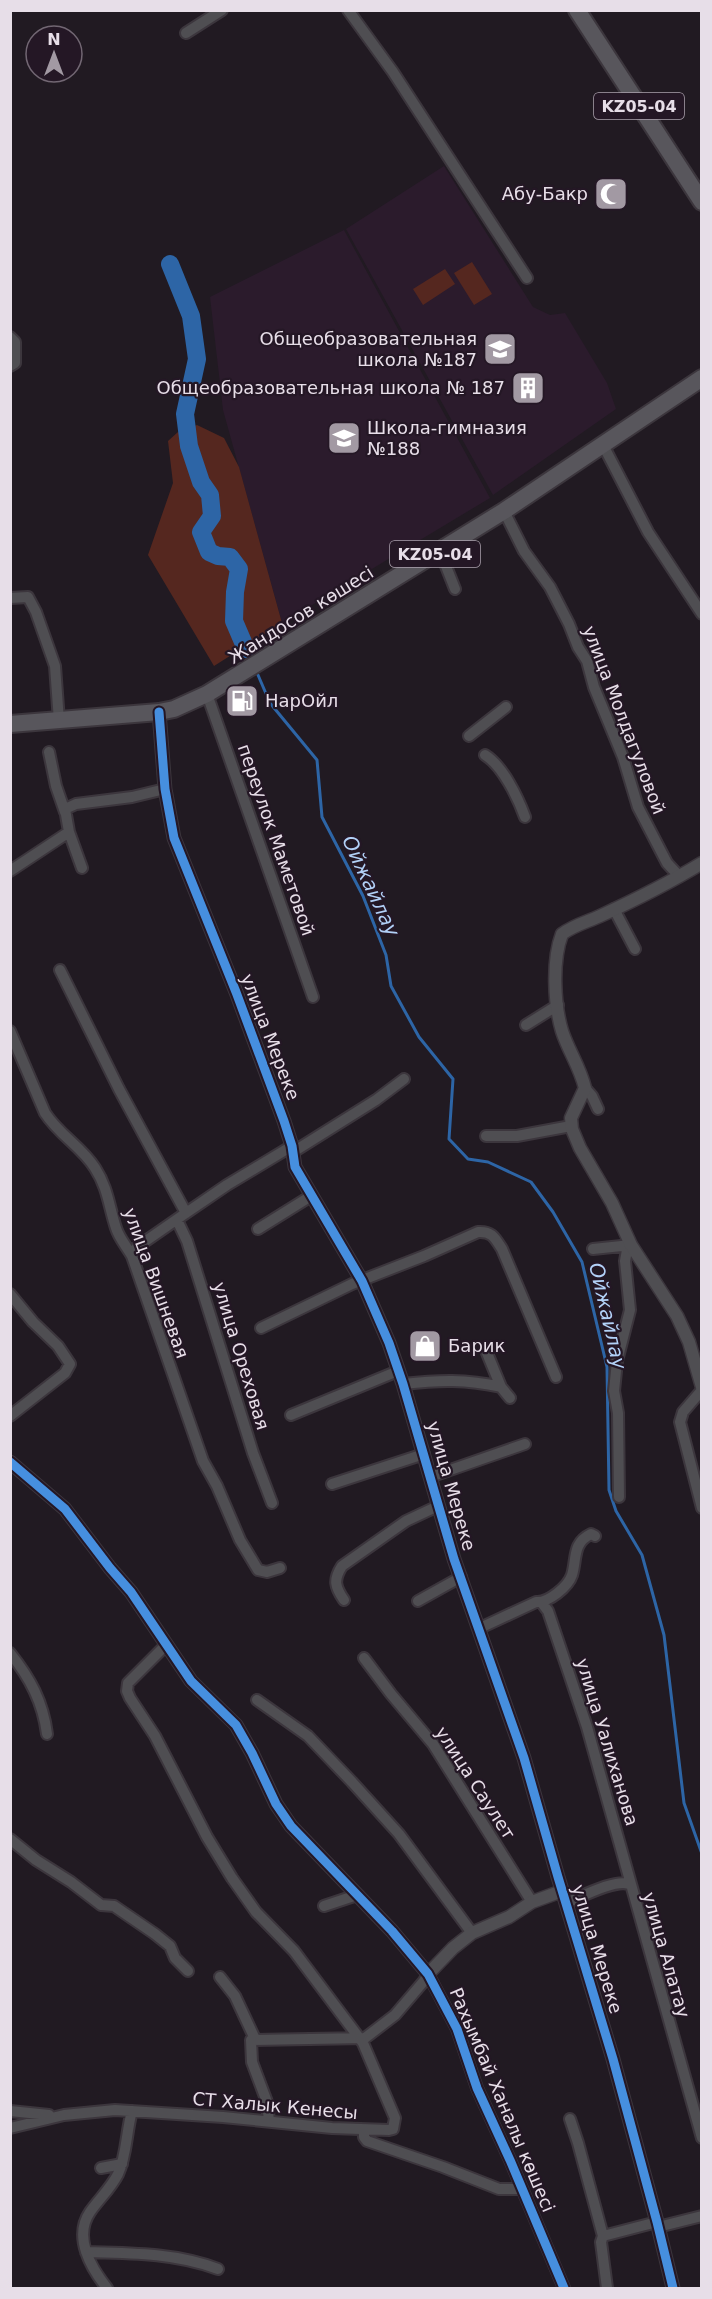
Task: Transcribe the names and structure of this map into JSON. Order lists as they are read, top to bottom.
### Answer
{
  "streets": {
    "main road": ["KZ05-04", "Жандосов көшесі"],
    "street": [
      "улица Молдагуловой",
      "переулок Маметовой",
      "улица Мереке",
      "улица Вишневая",
      "улица Ореховая",
      "улица Уалиханова",
      "улица Саулет",
      "улица Алатау",
      "Рахымбай Ханалы көшесі",
      "СТ Халык Кенесы"
    ]
  },
  "crossings": [
    ["Жандосов көшесі", "улица Молдагуловой"],
    ["Жандосов көшесі", "переулок Маметовой"],
    ["Жандосов көшесі", "улица Мереке"],
    ["улица Уалиханова", "улица Алатау"],
    ["Рахымбай Ханалы көшесі", "СТ Халык Кенесы"]
  ],
  "water": ["Ойжайлау"],
  "places": {
    "mosque": ["Абу-Бакр"],
    "school or university": ["Общеобразовательная школа №187", "Школа-гимназия №188"],
    "building": ["Общеобразовательная школа № 187"],
    "fuel station": ["НарОйл"],
    "shop": ["Барик"]
  },
  "north": "top"
}
